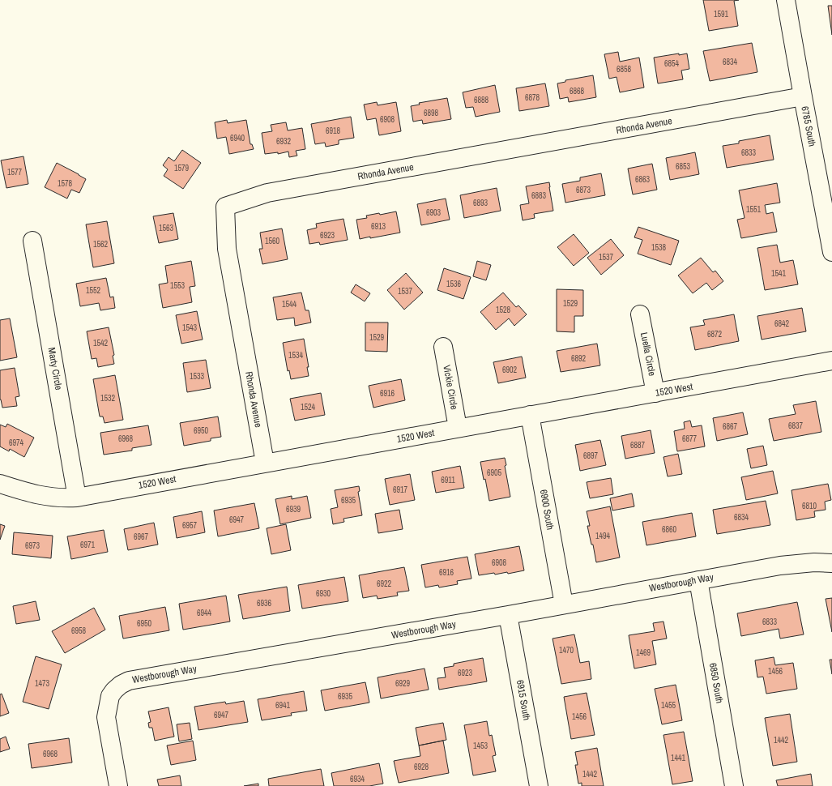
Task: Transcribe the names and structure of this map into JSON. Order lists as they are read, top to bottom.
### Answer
{
  "streets": {
    "street": [
      "Rhonda Avenue",
      "6785 South",
      "Luella Circle",
      "Marty Circle",
      "Vickie Circle",
      "1520 West",
      "6900 South",
      "Westborough Way",
      "6850 South",
      "6915 South"
    ]
  },
  "crossings": [
    ["Rhonda Avenue", "6785 South"],
    ["Rhonda Avenue", "1520 West"],
    ["Luella Circle", "1520 West"],
    ["Marty Circle", "1520 West"],
    ["Vickie Circle", "1520 West"],
    ["1520 West", "6900 South"],
    ["6900 South", "Westborough Way"],
    ["Westborough Way", "6850 South"],
    ["Westborough Way", "6915 South"]
  ],
  "house_numbers": [
    "1591",
    "6834",
    "6854",
    "6858",
    "6868",
    "6878",
    "6888",
    "6898",
    "6908",
    "6918",
    "6940",
    "6932",
    "6833",
    "6853",
    "1579",
    "1577",
    "6863",
    "1578",
    "6873",
    "6883",
    "6893",
    "1551",
    "6903",
    "6913",
    "1563",
    "6923",
    "1560",
    "1562",
    "1538",
    "1537",
    "1541",
    "1536",
    "1553",
    "1552",
    "1537",
    "1529",
    "1544",
    "1528",
    "6842",
    "1543",
    "6872",
    "1529",
    "1542",
    "1534",
    "6892",
    "6902",
    "1533",
    "6916",
    "1532",
    "1524",
    "6837",
    "6867",
    "6950",
    "6968",
    "6877",
    "6974",
    "6887",
    "6897",
    "6905",
    "6911",
    "6917",
    "6935",
    "6810",
    "6939",
    "6834",
    "6947",
    "6957",
    "6860",
    "1494",
    "6967",
    "6971",
    "6973",
    "6908",
    "6916",
    "6922",
    "6930",
    "6936",
    "6944",
    "6833",
    "6950",
    "6958",
    "1470",
    "1469",
    "1456",
    "6923",
    "1473",
    "6929",
    "6935",
    "6941",
    "1455",
    "6947",
    "1456",
    "1442",
    "1453",
    "6968",
    "1441",
    "6928",
    "1442",
    "6934"
  ]
}
